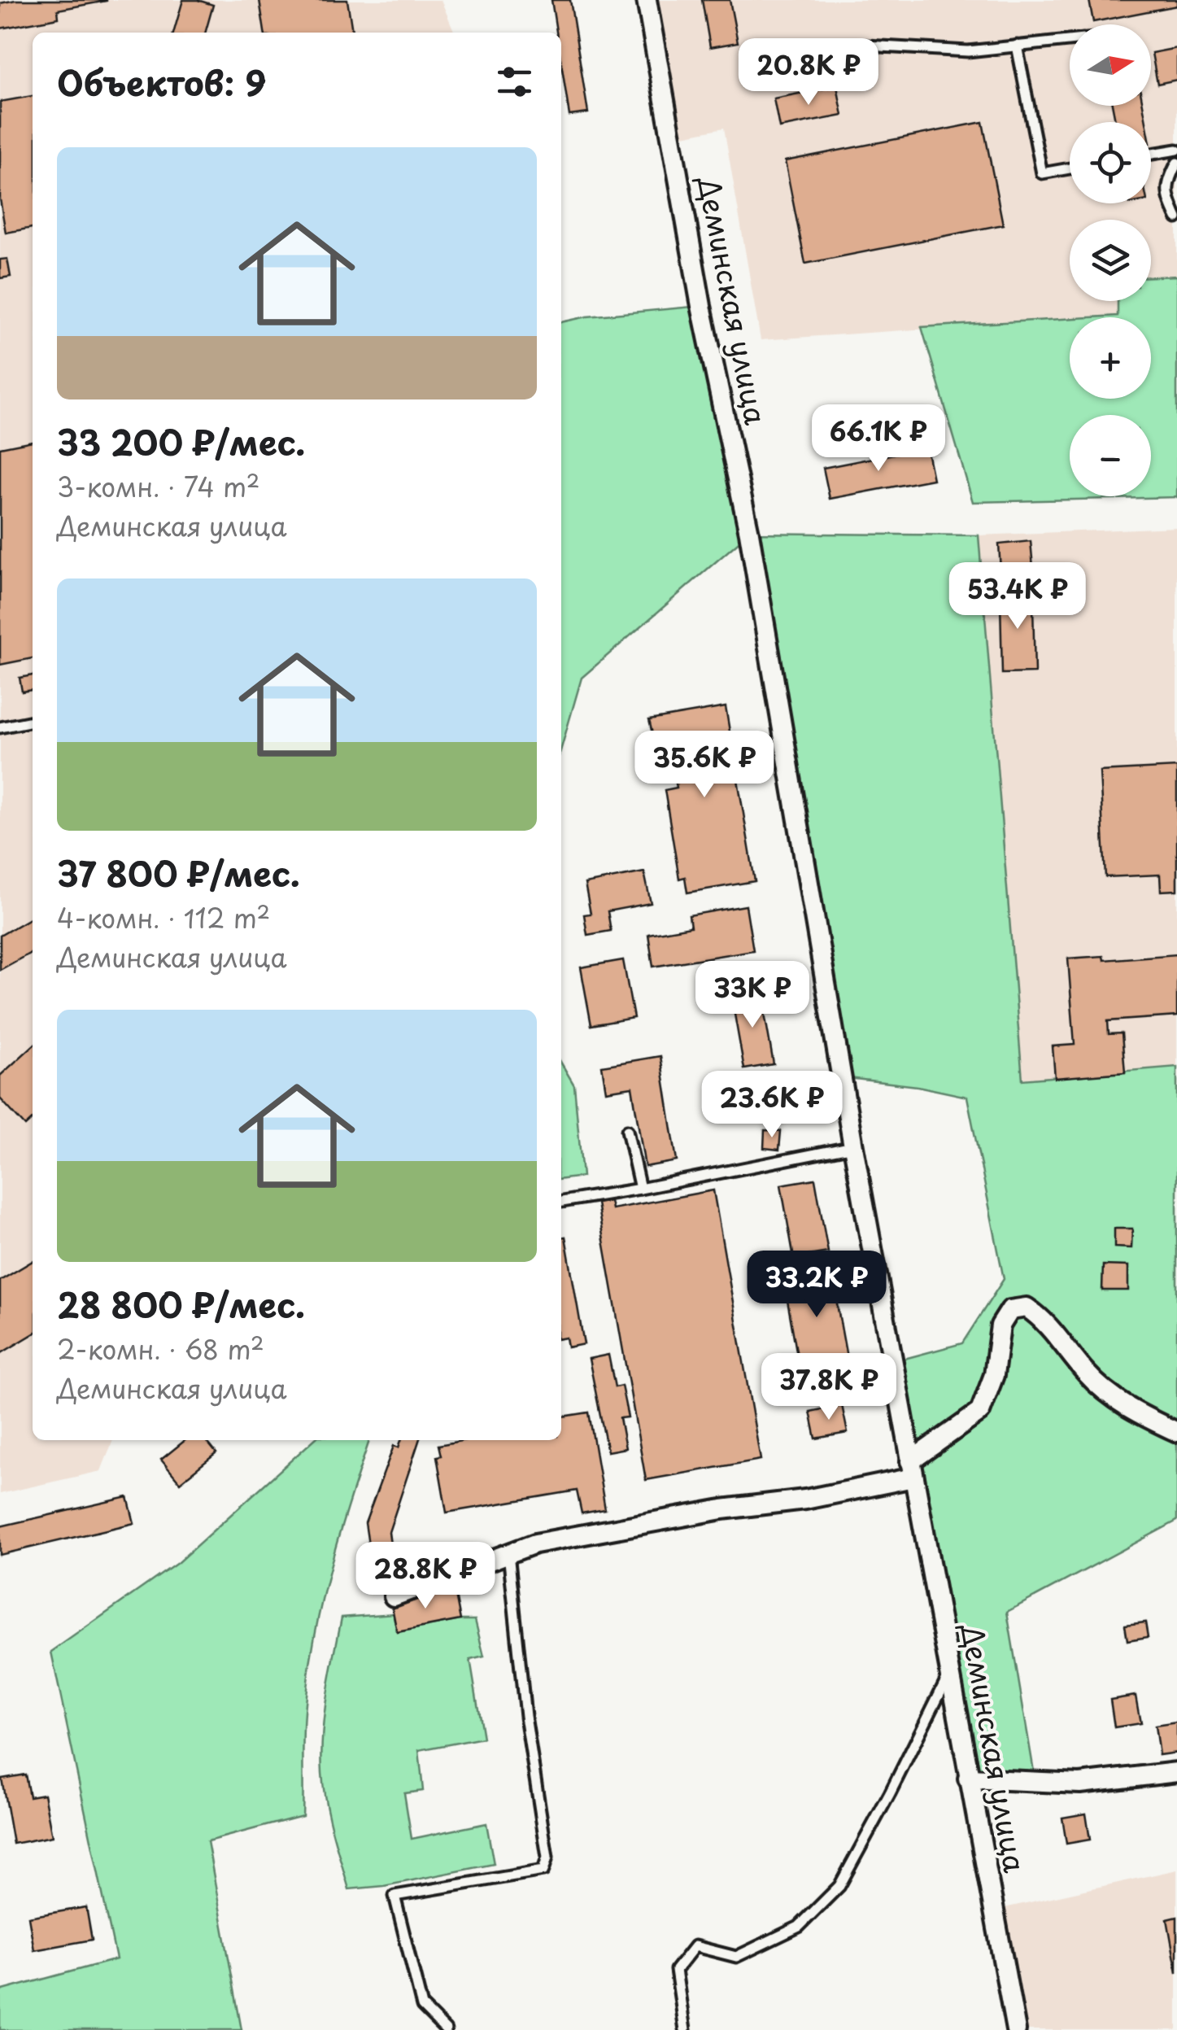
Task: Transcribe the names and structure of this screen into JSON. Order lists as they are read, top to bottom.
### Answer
{
  "streets": {
    "street": ["Деминская улица"]
  },
  "north": "right",
  "page": {
    "map_buttons": ["+", "−"],
    "heading": "Объектов: 9",
    "price": [
      "20.8K ₽",
      "66.1K ₽",
      "53.4K ₽",
      "35.6K ₽",
      "33K ₽",
      "23.6K ₽",
      "33.2K ₽",
      "37.8K ₽",
      "28.8K ₽"
    ],
    "list": [
      {
        "name": "33 200 ₽/мес.",
        "note": "3-комн. · 74 m² · Деминская улица"
      },
      {
        "name": "37 800 ₽/мес.",
        "note": "4-комн. · 112 m² · Деминская улица"
      },
      {
        "name": "28 800 ₽/мес.",
        "note": "2-комн. · 68 m² · Деминская улица"
      }
    ]
  }
}
